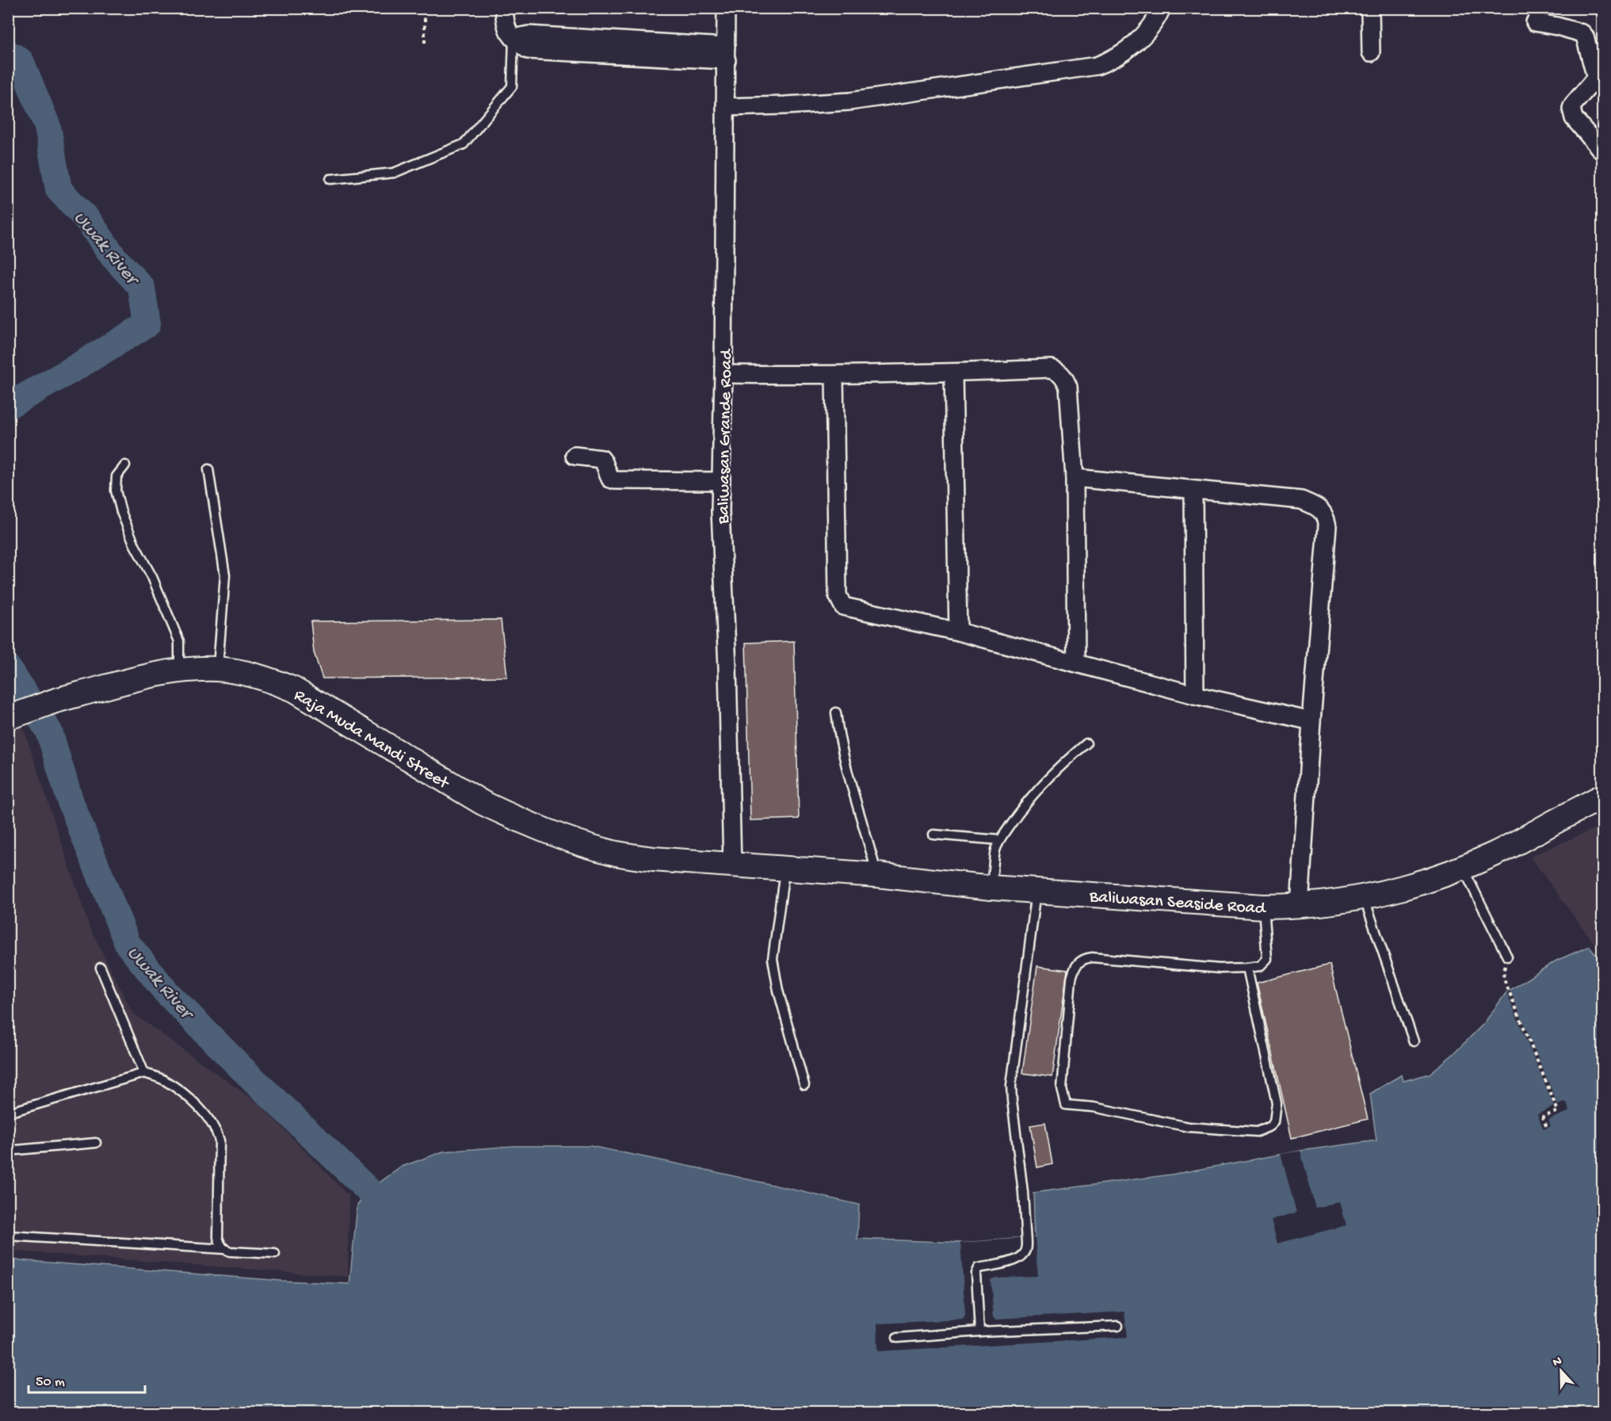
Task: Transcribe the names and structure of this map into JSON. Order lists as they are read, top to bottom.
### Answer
{
  "streets": {
    "main road": ["Raja Muda Mandi Street", "Baliwasan Seaside Road"],
    "street": ["Baliwasan Grande Road"]
  },
  "crossings": [
    ["Baliwasan Grande Road", "Raja Muda Mandi Street"],
    ["Baliwasan Grande Road", "Baliwasan Seaside Road"],
    ["Raja Muda Mandi Street", "Baliwasan Seaside Road"]
  ],
  "water": ["Uwak River"],
  "scale_bar": "50 m",
  "north": "top"
}
